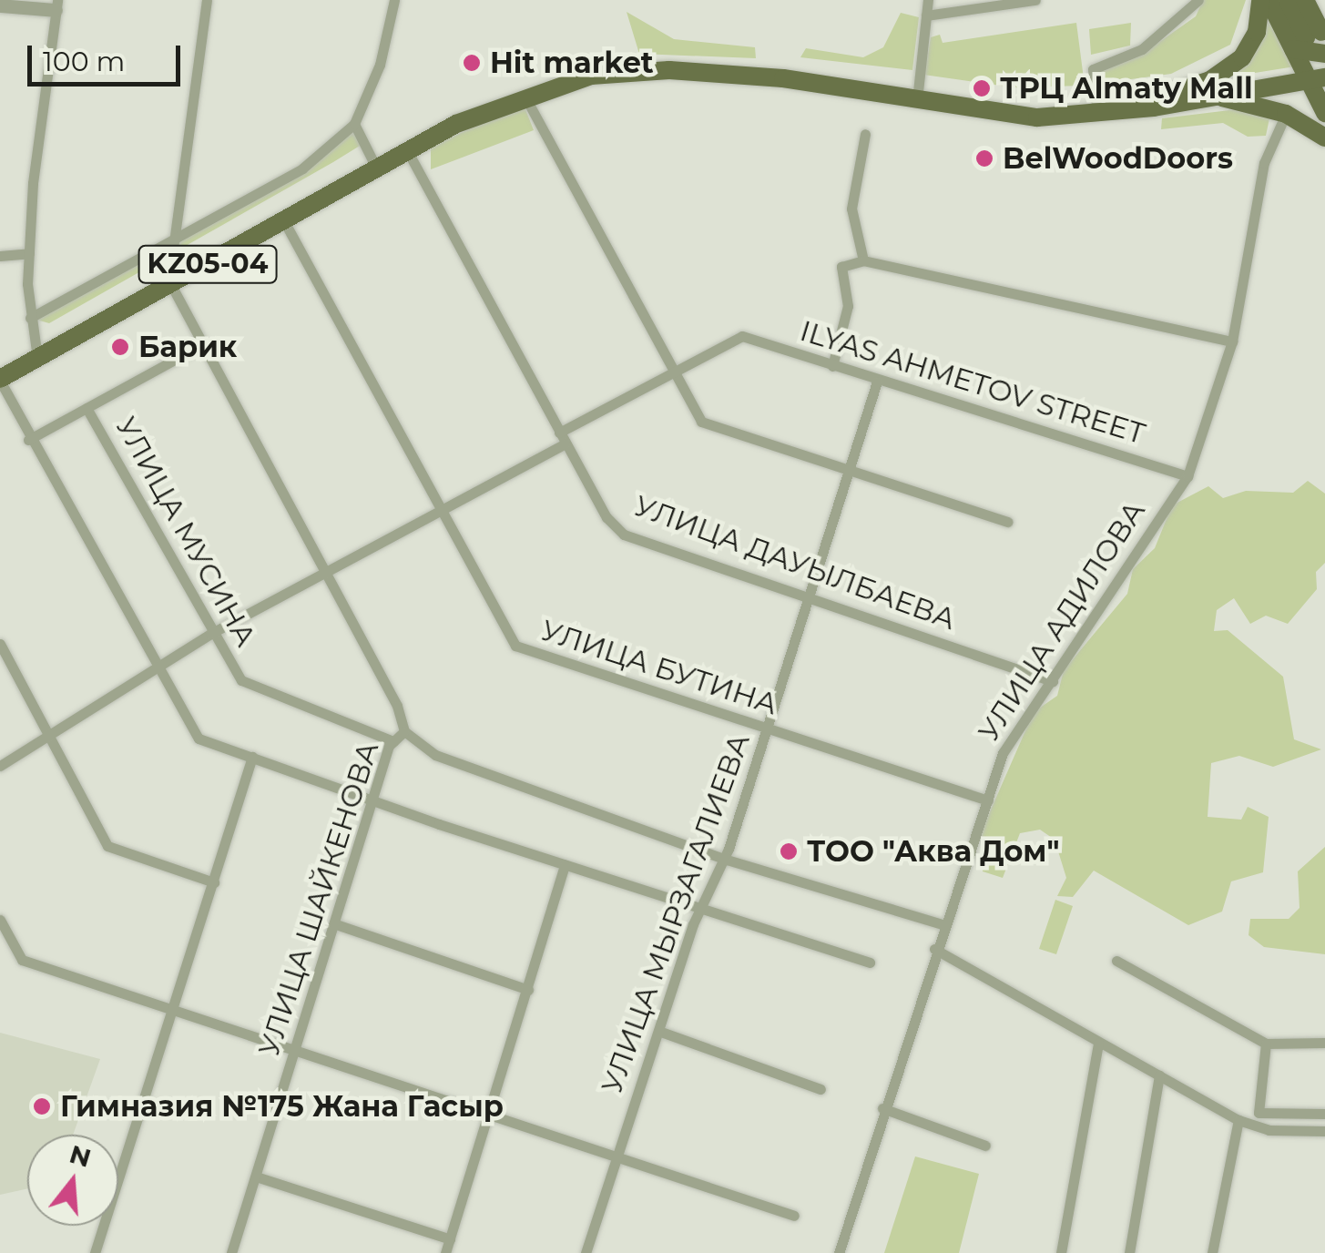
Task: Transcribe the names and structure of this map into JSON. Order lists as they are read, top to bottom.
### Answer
{
  "streets": {
    "main road": ["KZ05-04"],
    "street": [
      "ILYAS AHMETOV STREET",
      "УЛИЦА МУСИНА",
      "УЛИЦА ДАУЫЛБАЕВА",
      "УЛИЦА АДИЛОВА",
      "УЛИЦА БУТИНА",
      "УЛИЦА ШАЙКЕНОВА",
      "УЛИЦА МЫРЗАГАЛИЕВА"
    ]
  },
  "crossings": [
    ["KZ05-04", "УЛИЦА ДАУЫЛБАЕВА"],
    ["KZ05-04", "УЛИЦА БУТИНА"],
    ["KZ05-04", "УЛИЦА ШАЙКЕНОВА"],
    ["ILYAS AHMETOV STREET", "УЛИЦА АДИЛОВА"],
    ["ILYAS AHMETOV STREET", "УЛИЦА МЫРЗАГАЛИЕВА"],
    ["УЛИЦА МУСИНА", "УЛИЦА ШАЙКЕНОВА"],
    ["УЛИЦА ДАУЫЛБАЕВА", "УЛИЦА АДИЛОВА"],
    ["УЛИЦА ДАУЫЛБАЕВА", "УЛИЦА МЫРЗАГАЛИЕВА"],
    ["УЛИЦА АДИЛОВА", "УЛИЦА БУТИНА"],
    ["УЛИЦА БУТИНА", "УЛИЦА МЫРЗАГАЛИЕВА"]
  ],
  "places": [
    "Hit market",
    "ТРЦ Almaty Mall",
    "BelWoodDoors",
    "Барик",
    "ТОО \"Аква Дом\"",
    "Гимназия №175 Жана Гасыр"
  ],
  "scale_bar": "100 m",
  "north": "top"
}
